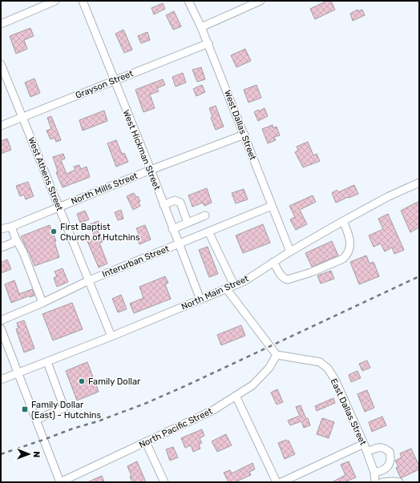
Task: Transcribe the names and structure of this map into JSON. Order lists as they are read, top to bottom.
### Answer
{
  "streets": {
    "street": [
      "Grayson Street",
      "West Dallas Street",
      "West Hickman Street",
      "West Athens Street",
      "North Mills Street",
      "Interurban Street",
      "North Main Street",
      "East Dallas Street",
      "North Pacific Street"
    ]
  },
  "crossings": [
    ["Grayson Street", "West Dallas Street"],
    ["Grayson Street", "West Hickman Street"],
    ["Grayson Street", "West Athens Street"],
    ["West Dallas Street", "North Mills Street"],
    ["West Dallas Street", "Interurban Street"],
    ["West Dallas Street", "North Main Street"],
    ["West Hickman Street", "North Mills Street"],
    ["West Hickman Street", "Interurban Street"],
    ["West Hickman Street", "North Main Street"],
    ["West Athens Street", "North Mills Street"],
    ["West Athens Street", "Interurban Street"],
    ["West Athens Street", "North Main Street"],
    ["East Dallas Street", "North Pacific Street"]
  ],
  "places": {
    "other": ["First Baptist Church of Hutchins", "Family Dollar"],
    "transit": ["Family Dollar (East) - Hutchins"]
  },
  "north": "right"
}
